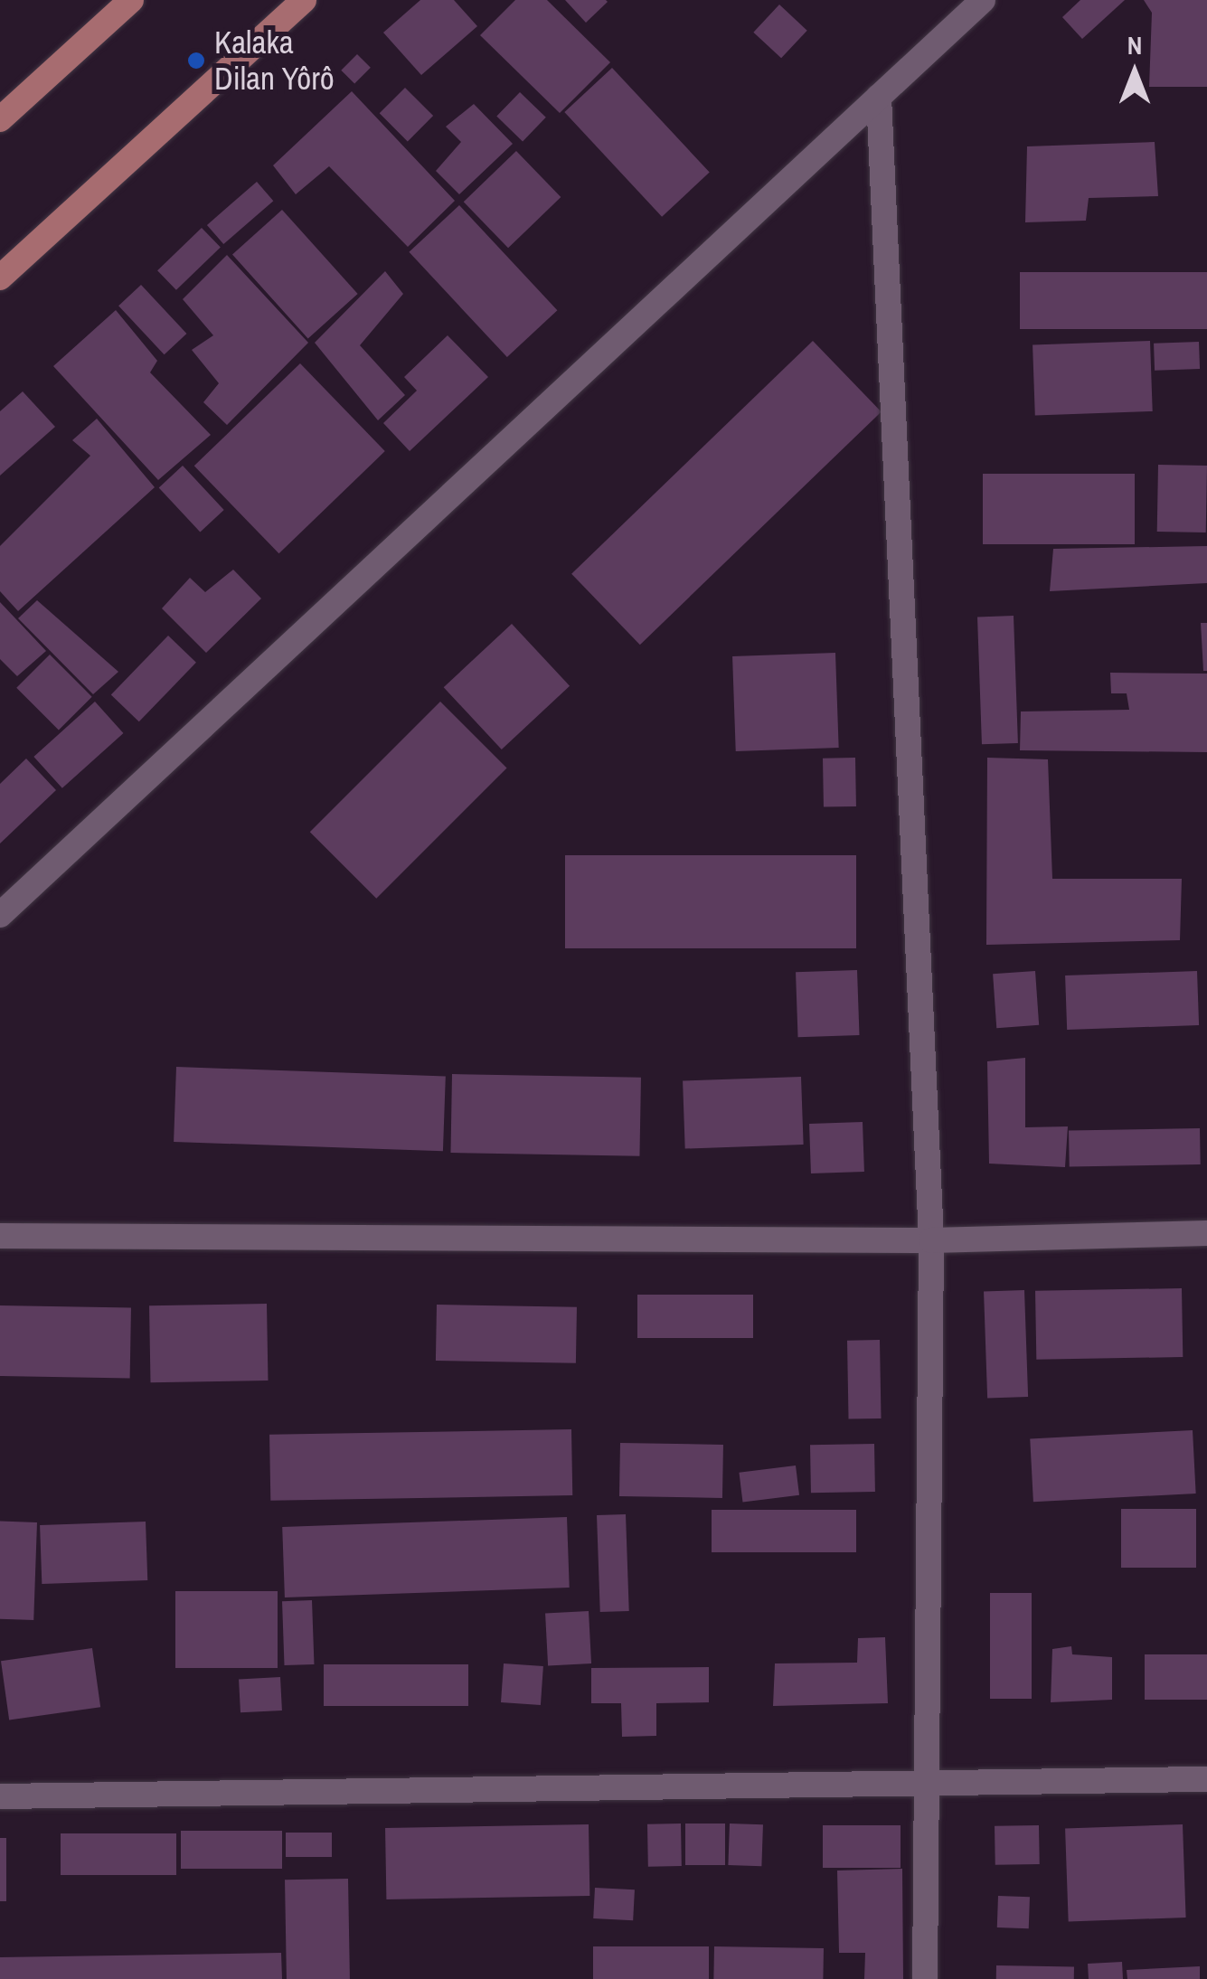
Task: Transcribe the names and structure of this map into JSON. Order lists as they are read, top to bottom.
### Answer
{
  "places": ["Kalaka Dilan Yôrô"],
  "north": "top"
}
